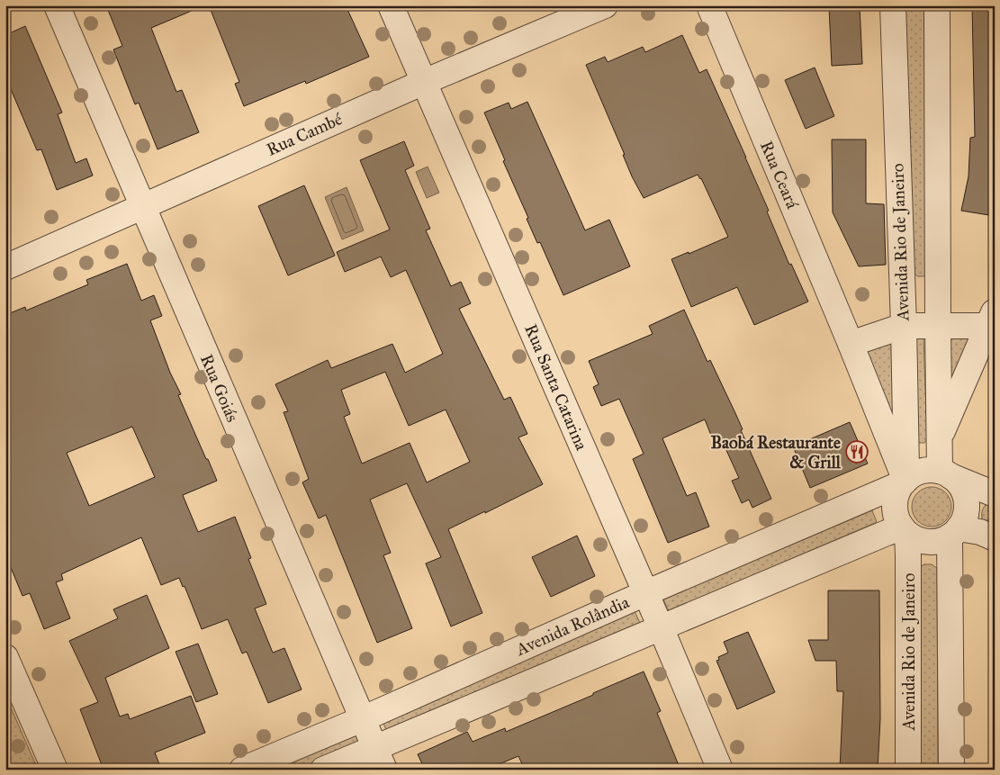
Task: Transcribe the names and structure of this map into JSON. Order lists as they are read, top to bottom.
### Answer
{
  "streets": {
    "street": [
      "Rua Cambé",
      "Rua Ceará",
      "Avenida Rio de Janeiro",
      "Rua Santa Catarina",
      "Rua Goiás",
      "Avenida Rolândia"
    ]
  },
  "crossings": [
    ["Rua Cambé", "Rua Santa Catarina"],
    ["Rua Cambé", "Rua Goiás"],
    ["Rua Ceará", "Avenida Rio de Janeiro"],
    ["Rua Ceará", "Avenida Rolândia"],
    ["Avenida Rio de Janeiro", "Avenida Rolândia"],
    ["Rua Santa Catarina", "Avenida Rolândia"],
    ["Rua Goiás", "Avenida Rolândia"]
  ],
  "places": {
    "restaurant": ["Baobá Restaurante & Grill"]
  }
}
